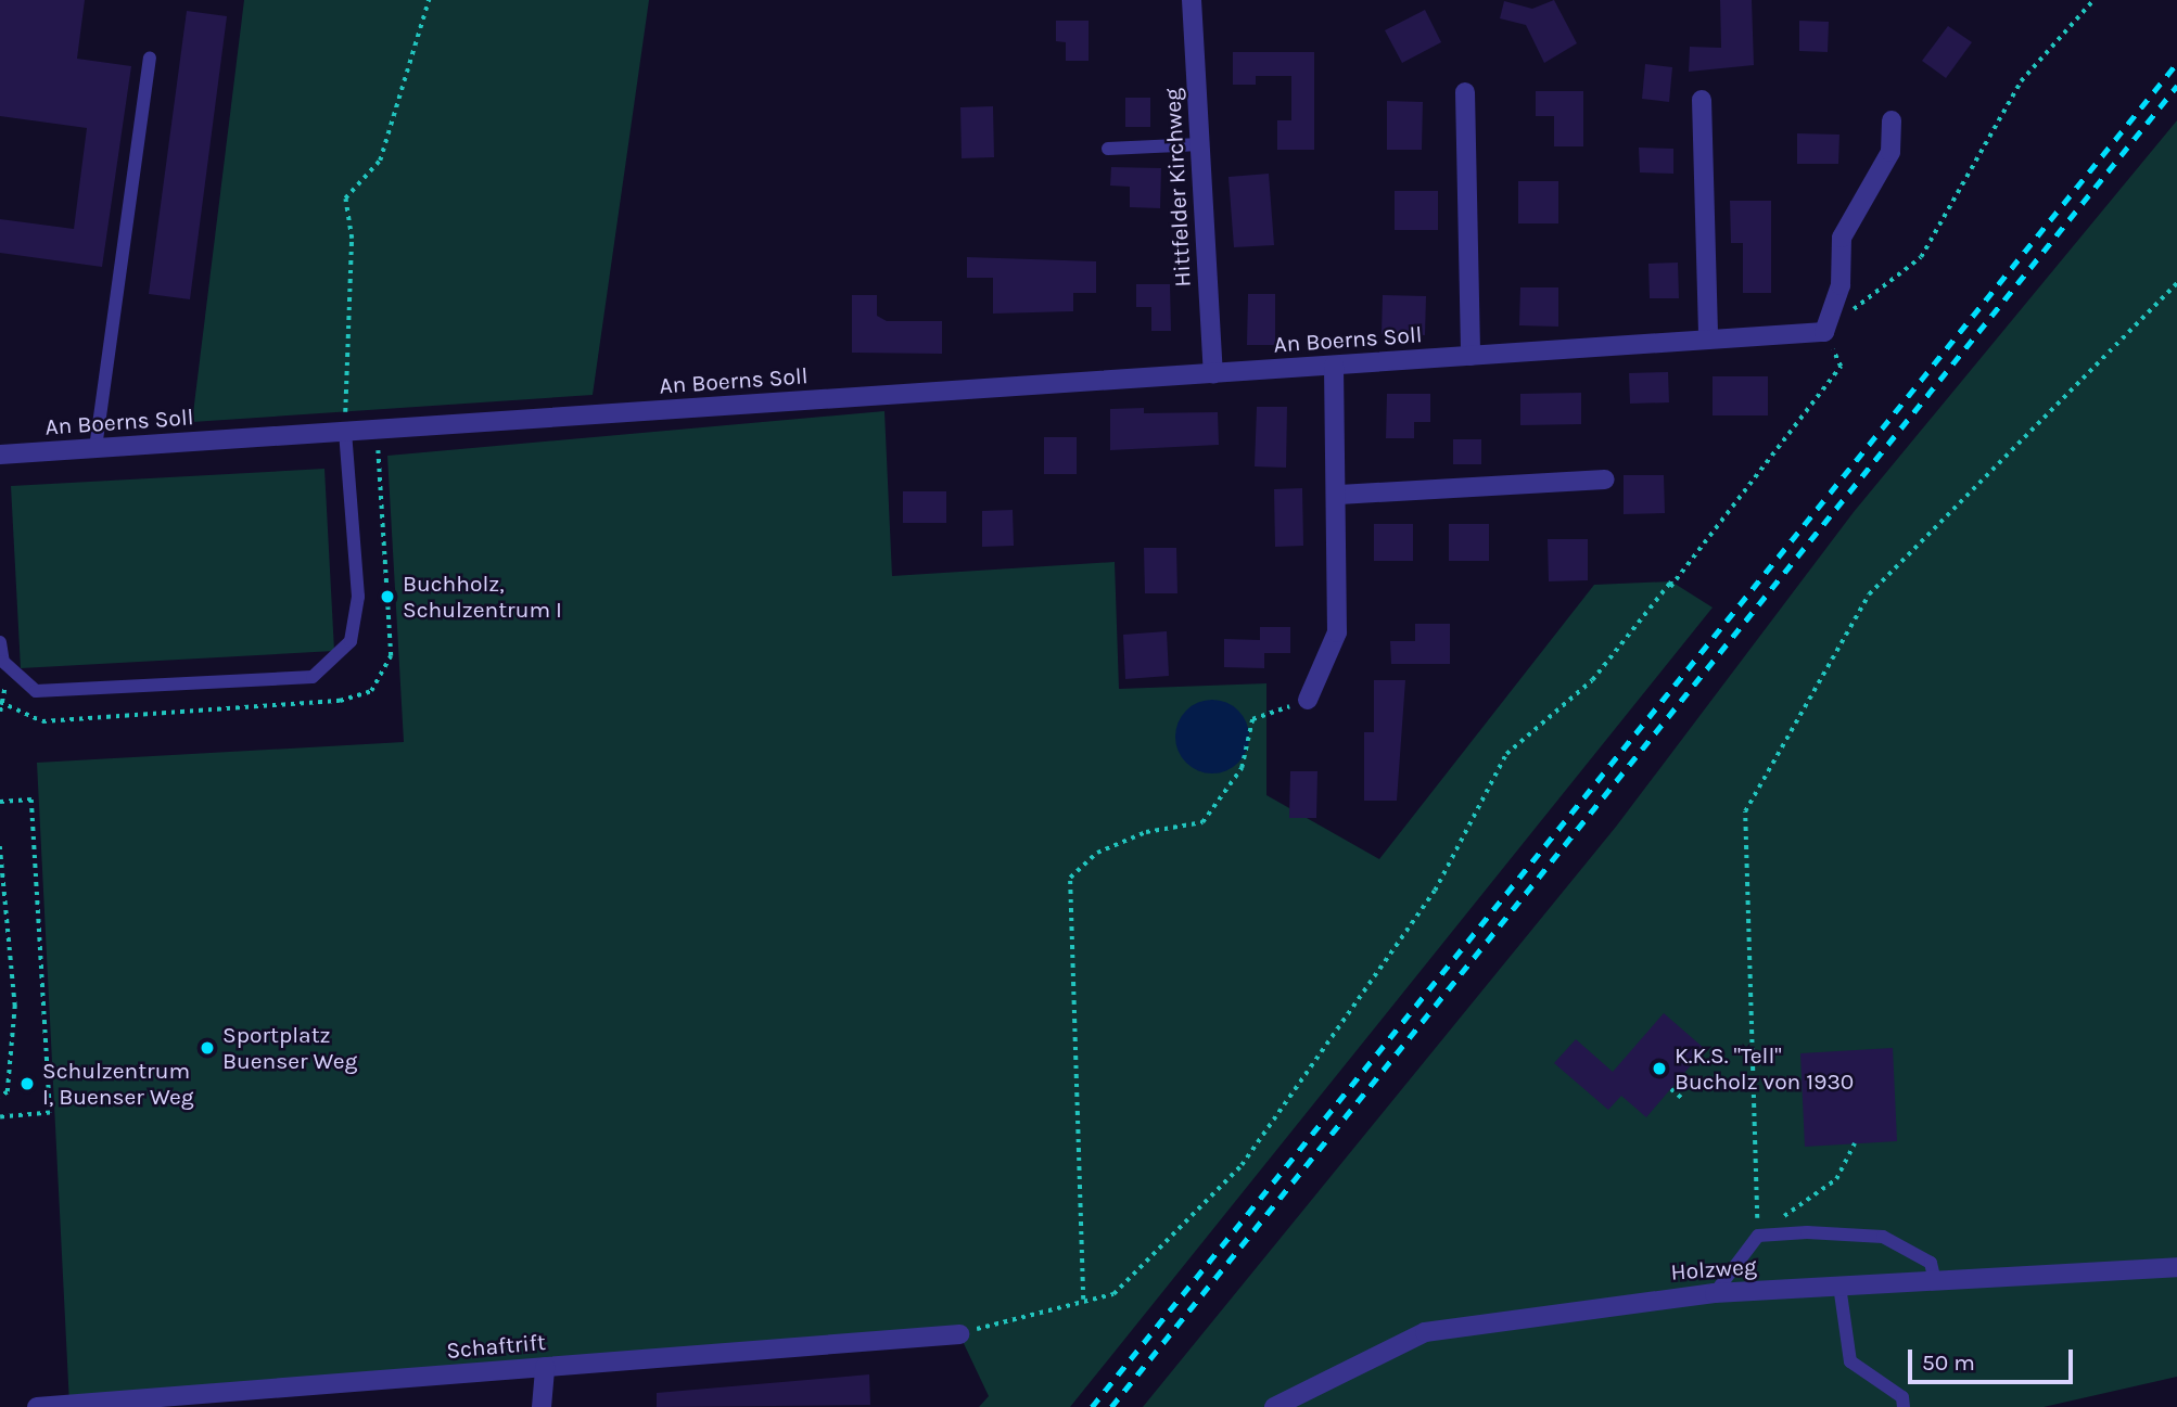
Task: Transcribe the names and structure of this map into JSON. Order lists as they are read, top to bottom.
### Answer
{
  "streets": {
    "street": [
      "Hittfelder Kirchweg",
      "An Boerns Soll",
      "Holzweg",
      "Schaftrift"
    ]
  },
  "crossings": [
    ["Hittfelder Kirchweg", "An Boerns Soll"]
  ],
  "places": [
    "Buchholz, Schulzentrum I",
    "Sportplatz Buenser Weg",
    "K.K.S. \"Tell\" Bucholz von 1930",
    "Schulzentrum I, Buenser Weg"
  ],
  "scale_bar": "50 m"
}
